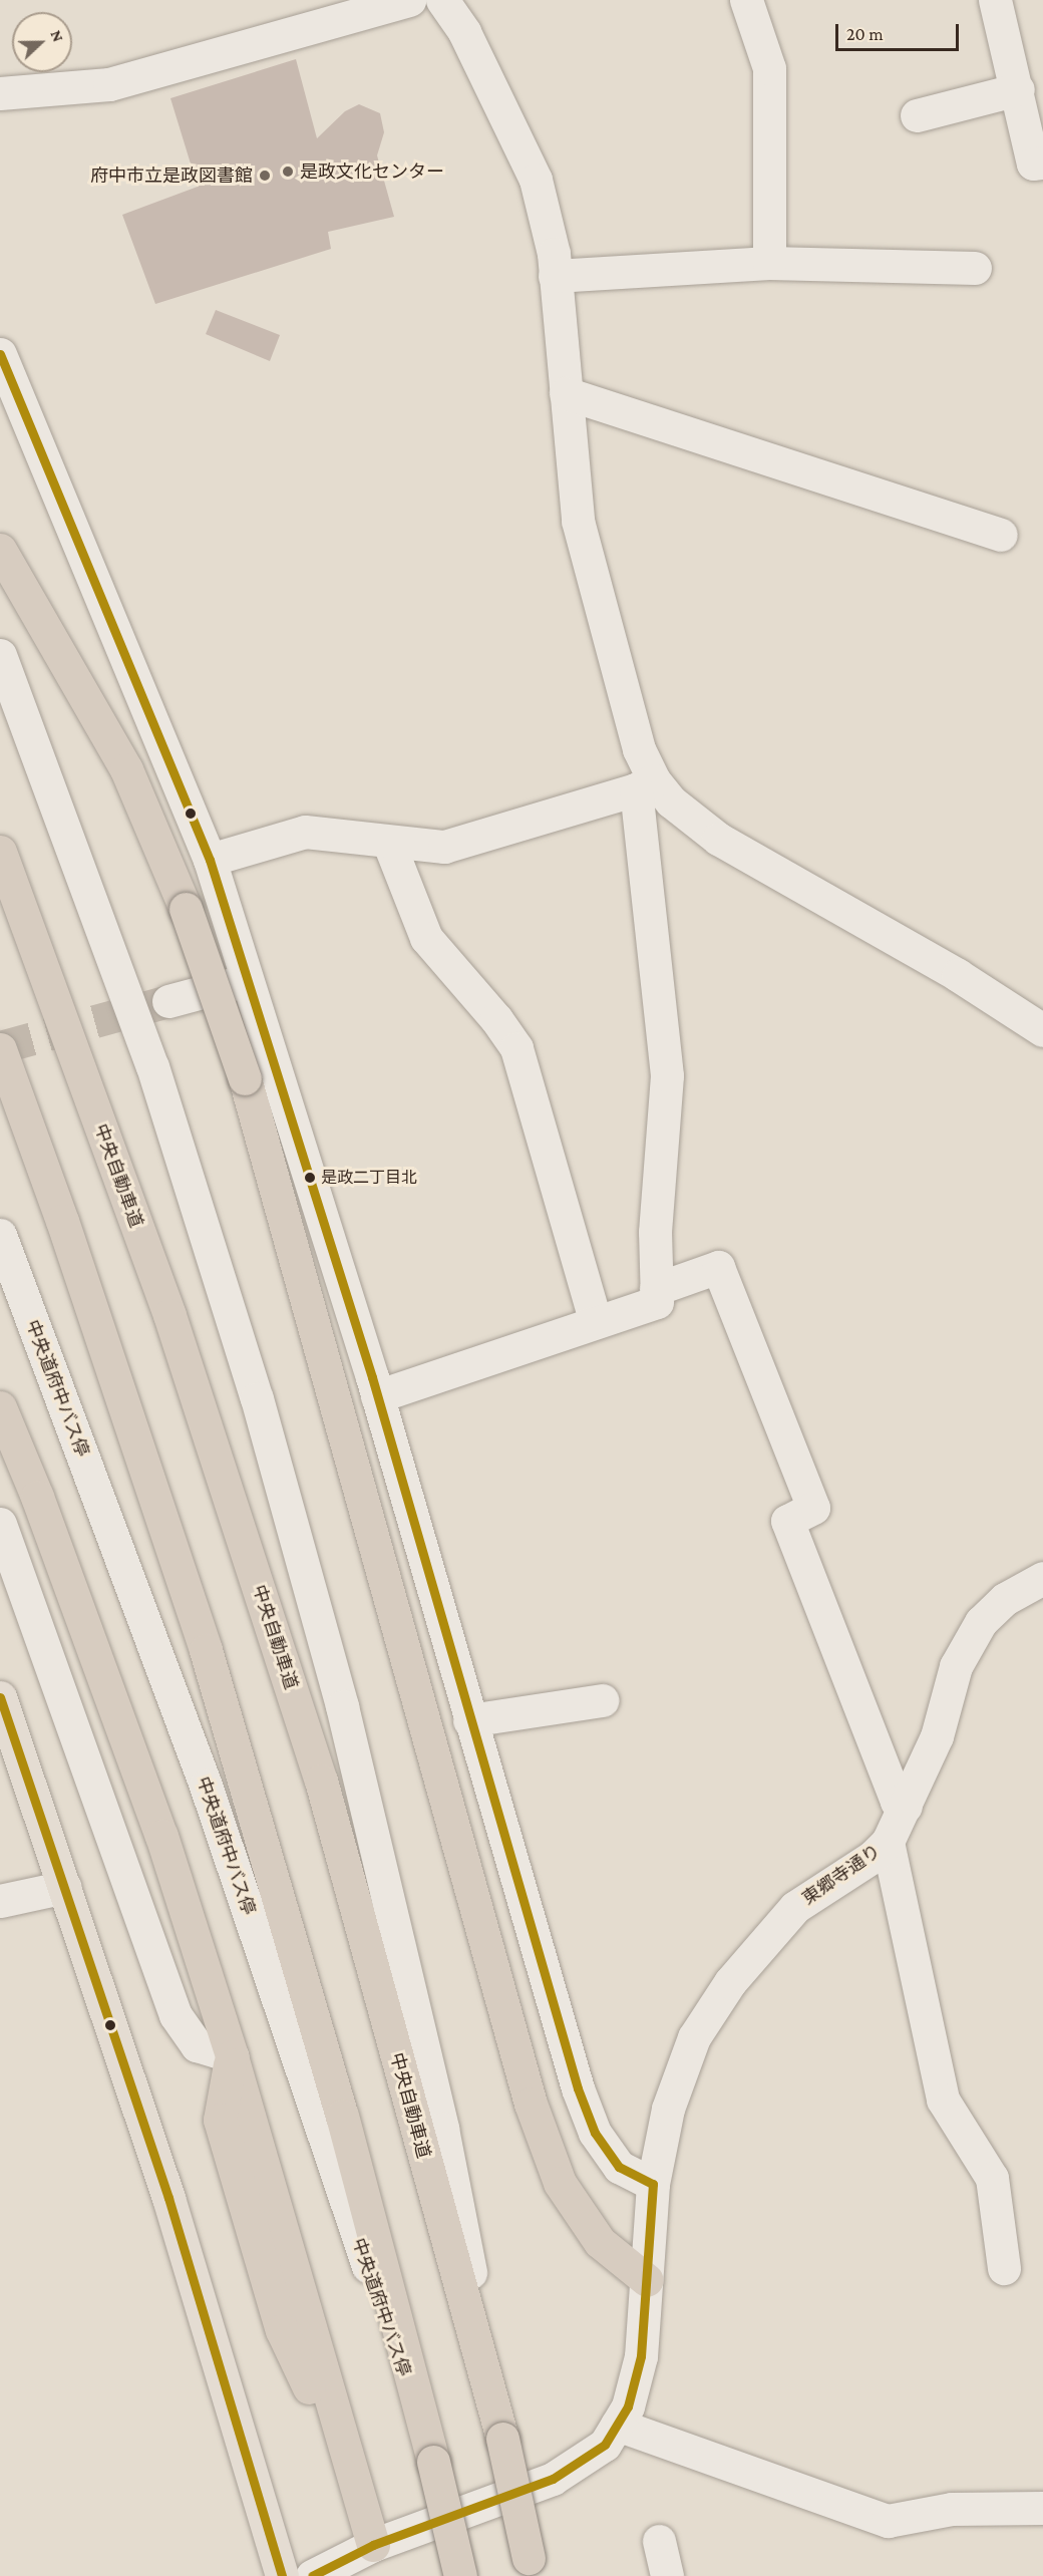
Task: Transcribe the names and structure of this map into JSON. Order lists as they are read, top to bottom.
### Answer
{
  "streets": {
    "highway": ["中央自動車道"],
    "street": ["中央道府中バス停", "東郷寺通り"]
  },
  "places": ["是政文化センター", "府中市立是政図書館", "是政二丁目北"],
  "scale_bar": "20 m",
  "north": "right"
}
